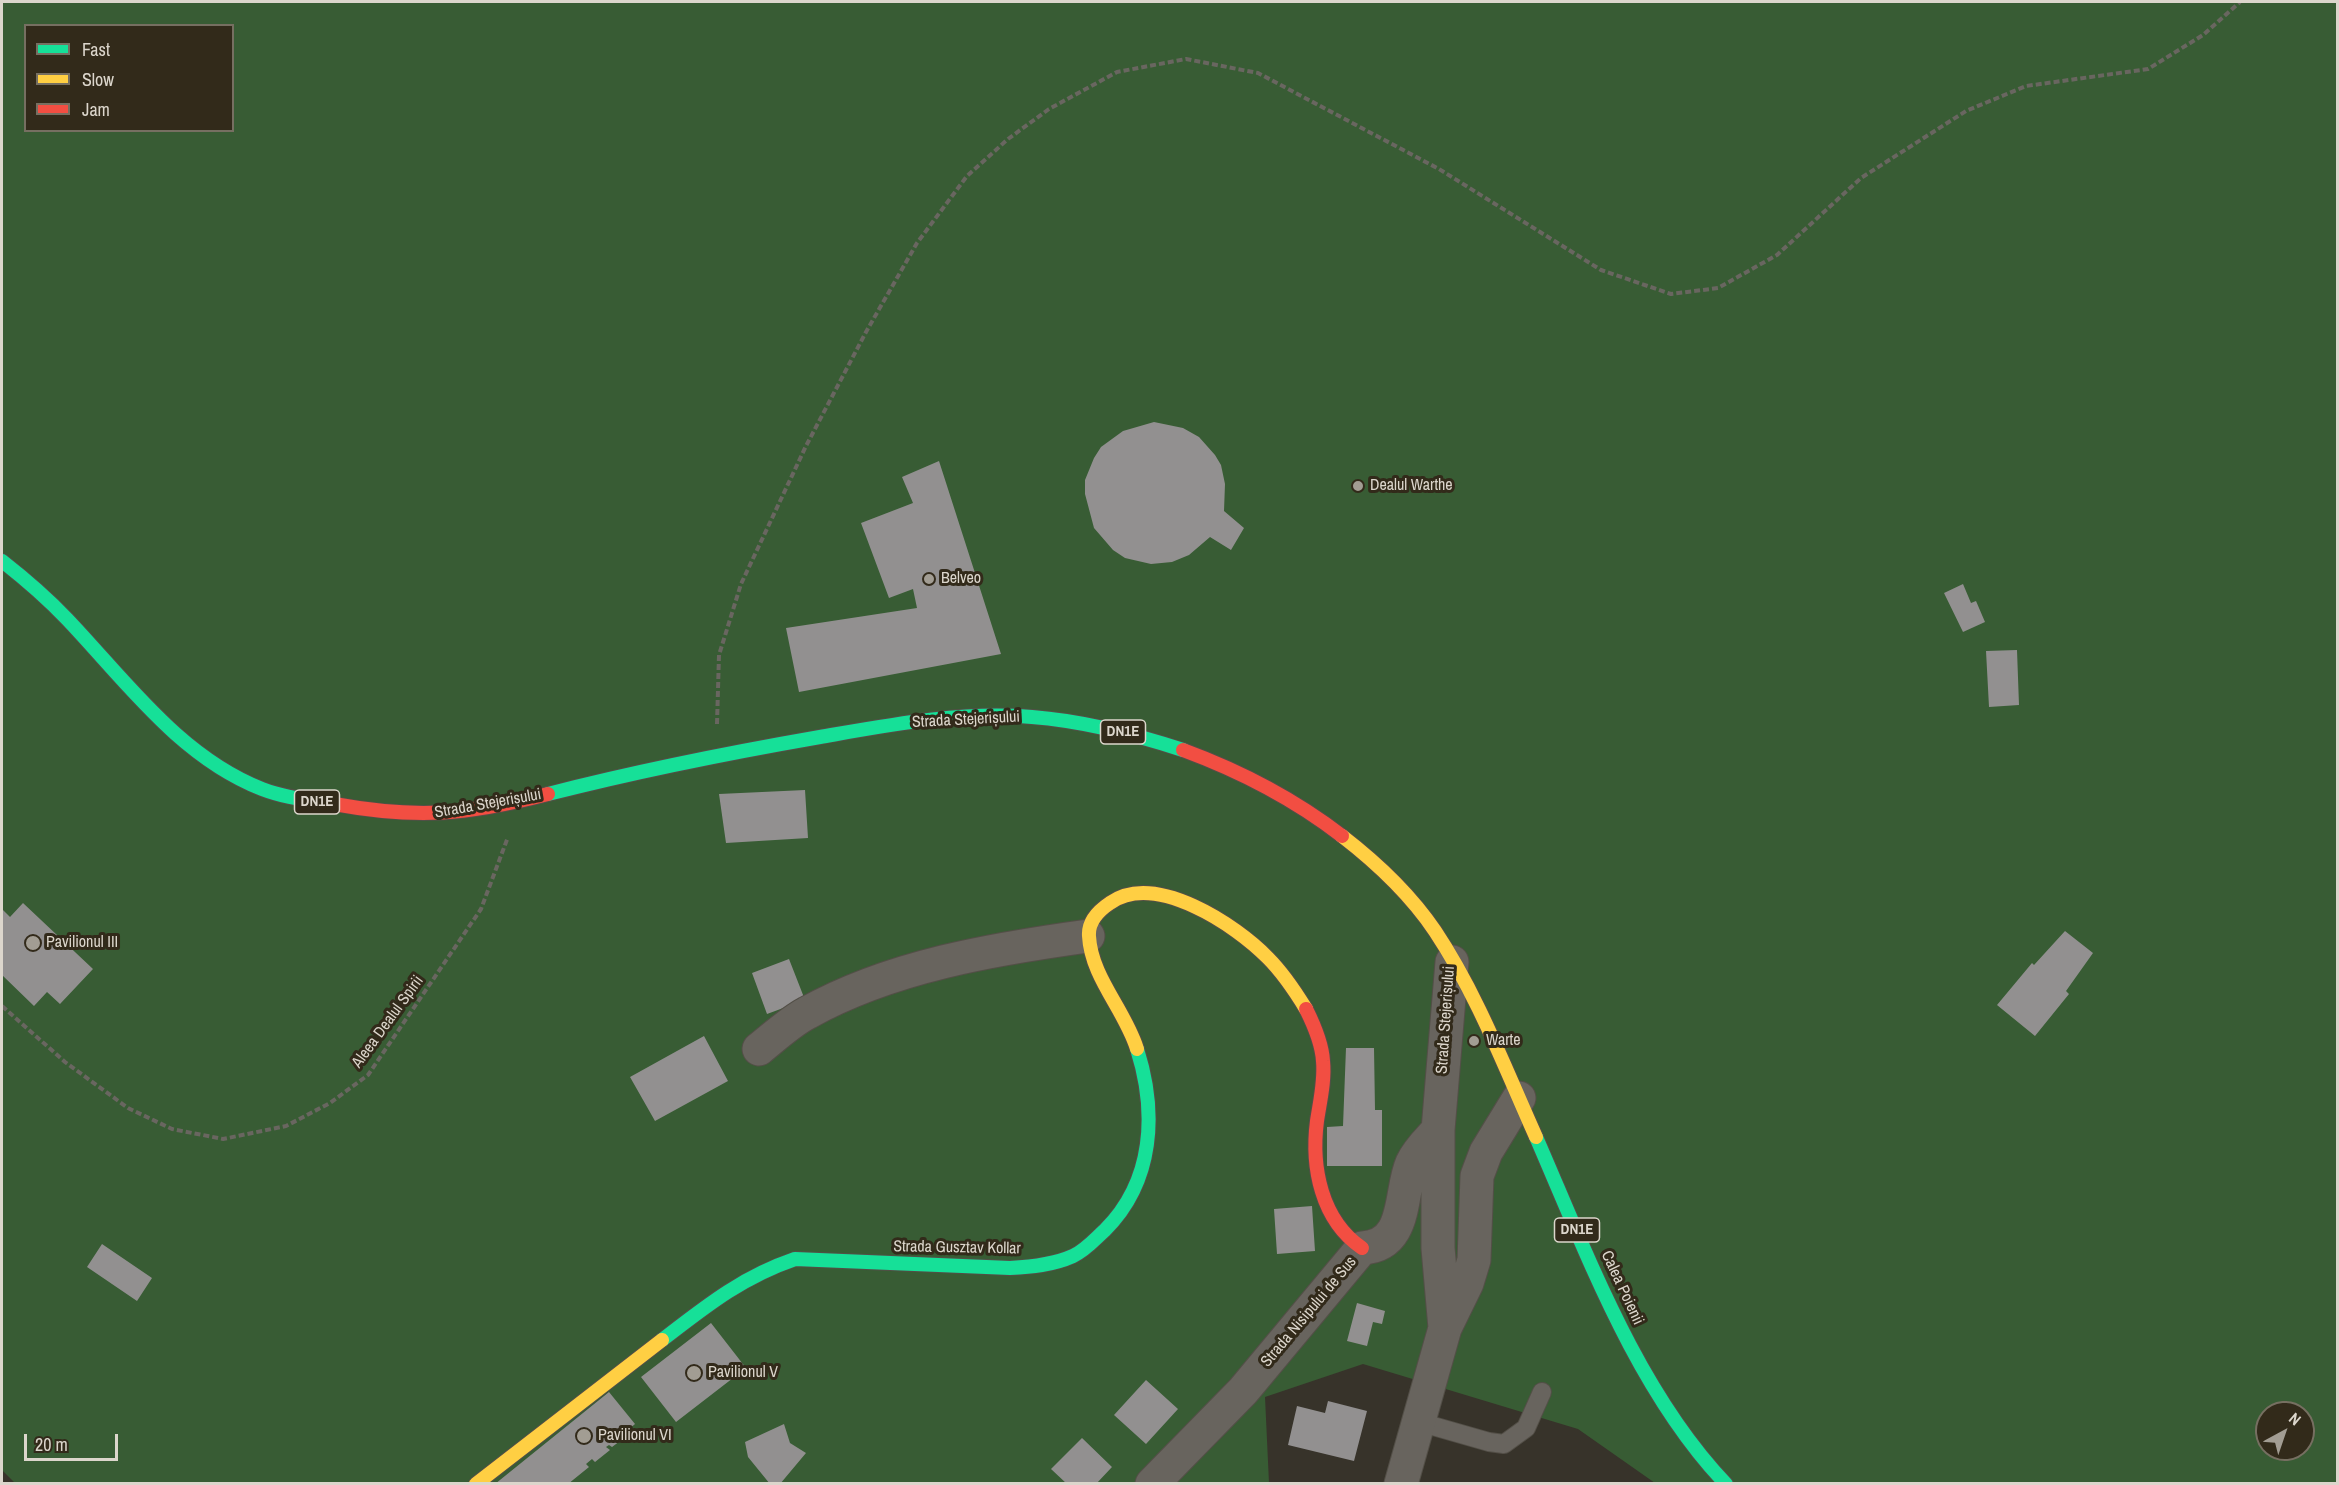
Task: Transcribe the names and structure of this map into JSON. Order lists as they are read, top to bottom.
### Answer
{
  "streets": {
    "main road": [
      "Strada Stejerișului",
      "DN1E",
      "Strada Gusztav Kollar",
      "Calea Poienii"
    ],
    "street": ["Strada Nisipului de Sus"],
    "path": ["Aleea Dealul Spirii"]
  },
  "crossings": [
    ["Strada Stejerișului", "Aleea Dealul Spirii"],
    ["Strada Stejerișului", "Calea Poienii"],
    ["Strada Stejerișului", "Strada Nisipului de Sus"]
  ],
  "places": [
    "Dealul Warthe",
    "Belveo",
    "Pavilionul III",
    "Warte",
    "Pavilionul V",
    "Pavilionul VI"
  ],
  "legend": ["Fast", "Slow", "Jam"],
  "scale_bar": "20 m",
  "north": "top right"
}
